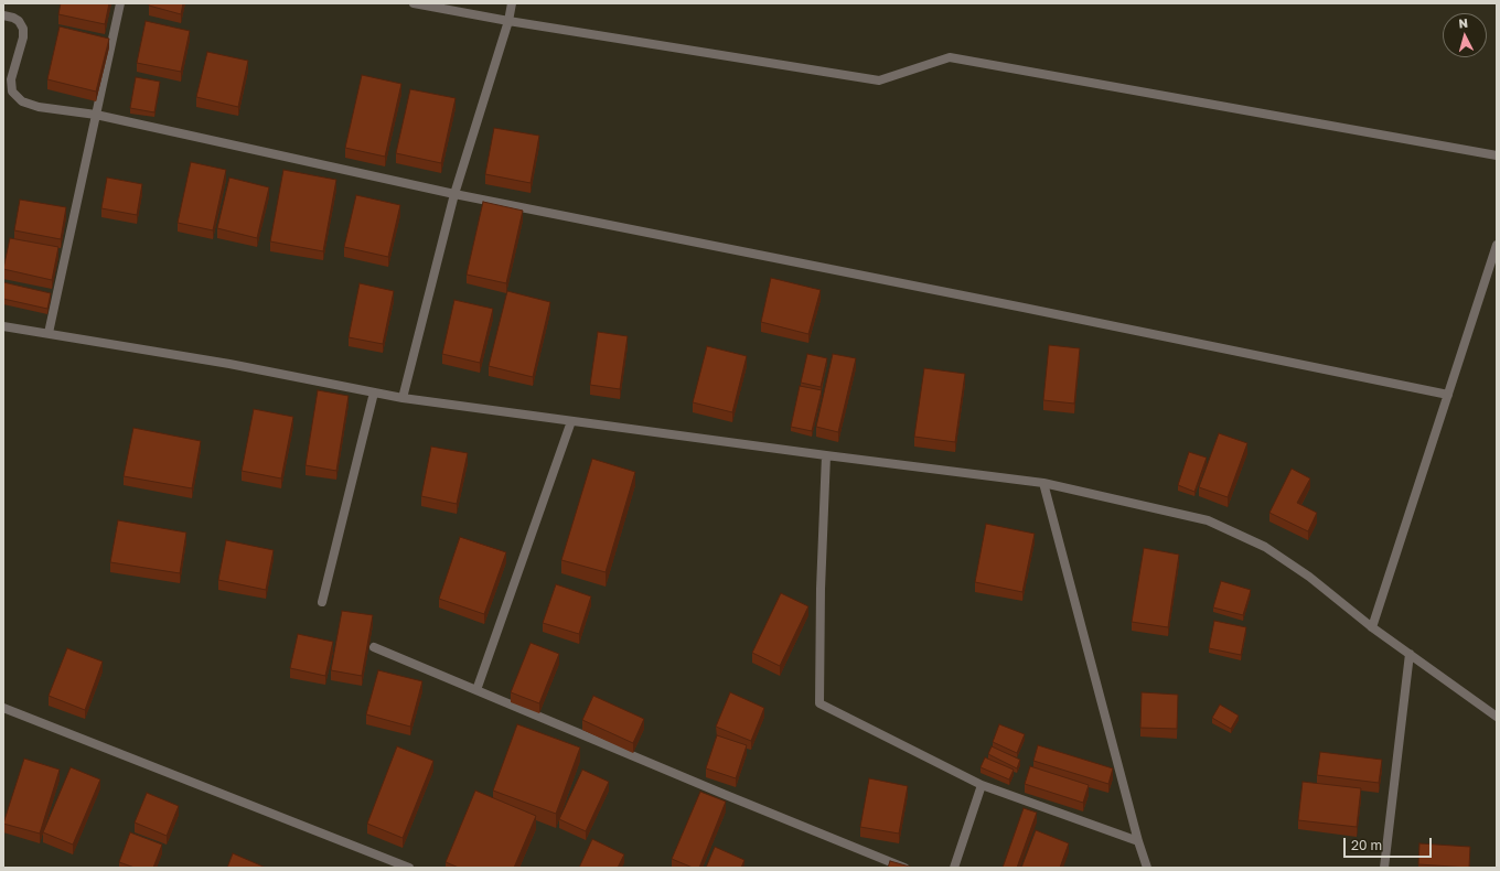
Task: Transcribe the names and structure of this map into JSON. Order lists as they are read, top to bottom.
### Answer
{
  "scale_bar": "20 m",
  "north": "top"
}
